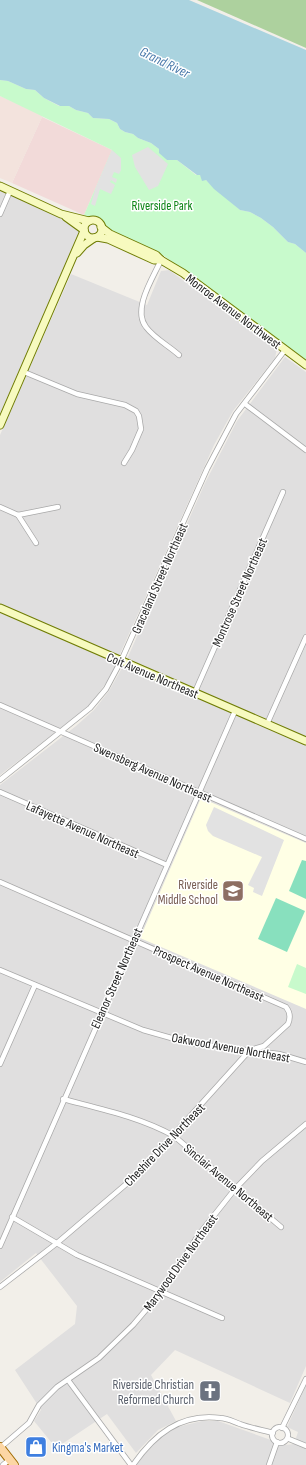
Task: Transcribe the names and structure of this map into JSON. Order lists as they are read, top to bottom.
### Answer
{
  "streets": {
    "street": [
      "Monroe Avenue Northwest",
      "Graceland Street Northeast",
      "Montrose Street Northeast",
      "Coit Avenue Northeast",
      "Swensberg Avenue Northeast",
      "Lafayette Avenue Northeast",
      "Prospect Avenue Northeast",
      "Eleanor Street Northeast",
      "Oakwood Avenue Northeast",
      "Cheshire Drive Northeast",
      "Sinclair Avenue Northeast",
      "Marywood Drive Northeast"
    ]
  },
  "crossings": [
    ["Monroe Avenue Northwest", "Graceland Street Northeast"],
    ["Graceland Street Northeast", "Coit Avenue Northeast"],
    ["Graceland Street Northeast", "Swensberg Avenue Northeast"],
    ["Montrose Street Northeast", "Coit Avenue Northeast"],
    ["Coit Avenue Northeast", "Eleanor Street Northeast"],
    ["Swensberg Avenue Northeast", "Eleanor Street Northeast"],
    ["Lafayette Avenue Northeast", "Eleanor Street Northeast"],
    ["Prospect Avenue Northeast", "Eleanor Street Northeast"],
    ["Prospect Avenue Northeast", "Cheshire Drive Northeast"],
    ["Eleanor Street Northeast", "Oakwood Avenue Northeast"],
    ["Eleanor Street Northeast", "Sinclair Avenue Northeast"],
    ["Oakwood Avenue Northeast", "Cheshire Drive Northeast"],
    ["Cheshire Drive Northeast", "Sinclair Avenue Northeast"],
    ["Sinclair Avenue Northeast", "Marywood Drive Northeast"]
  ],
  "water": ["Grand River"],
  "parks": ["Riverside Park"],
  "places": {
    "school or university": ["Riverside Middle School"],
    "church": ["Riverside Christian Reformed Church"],
    "shop": ["Kingma's Market"]
  }
}
